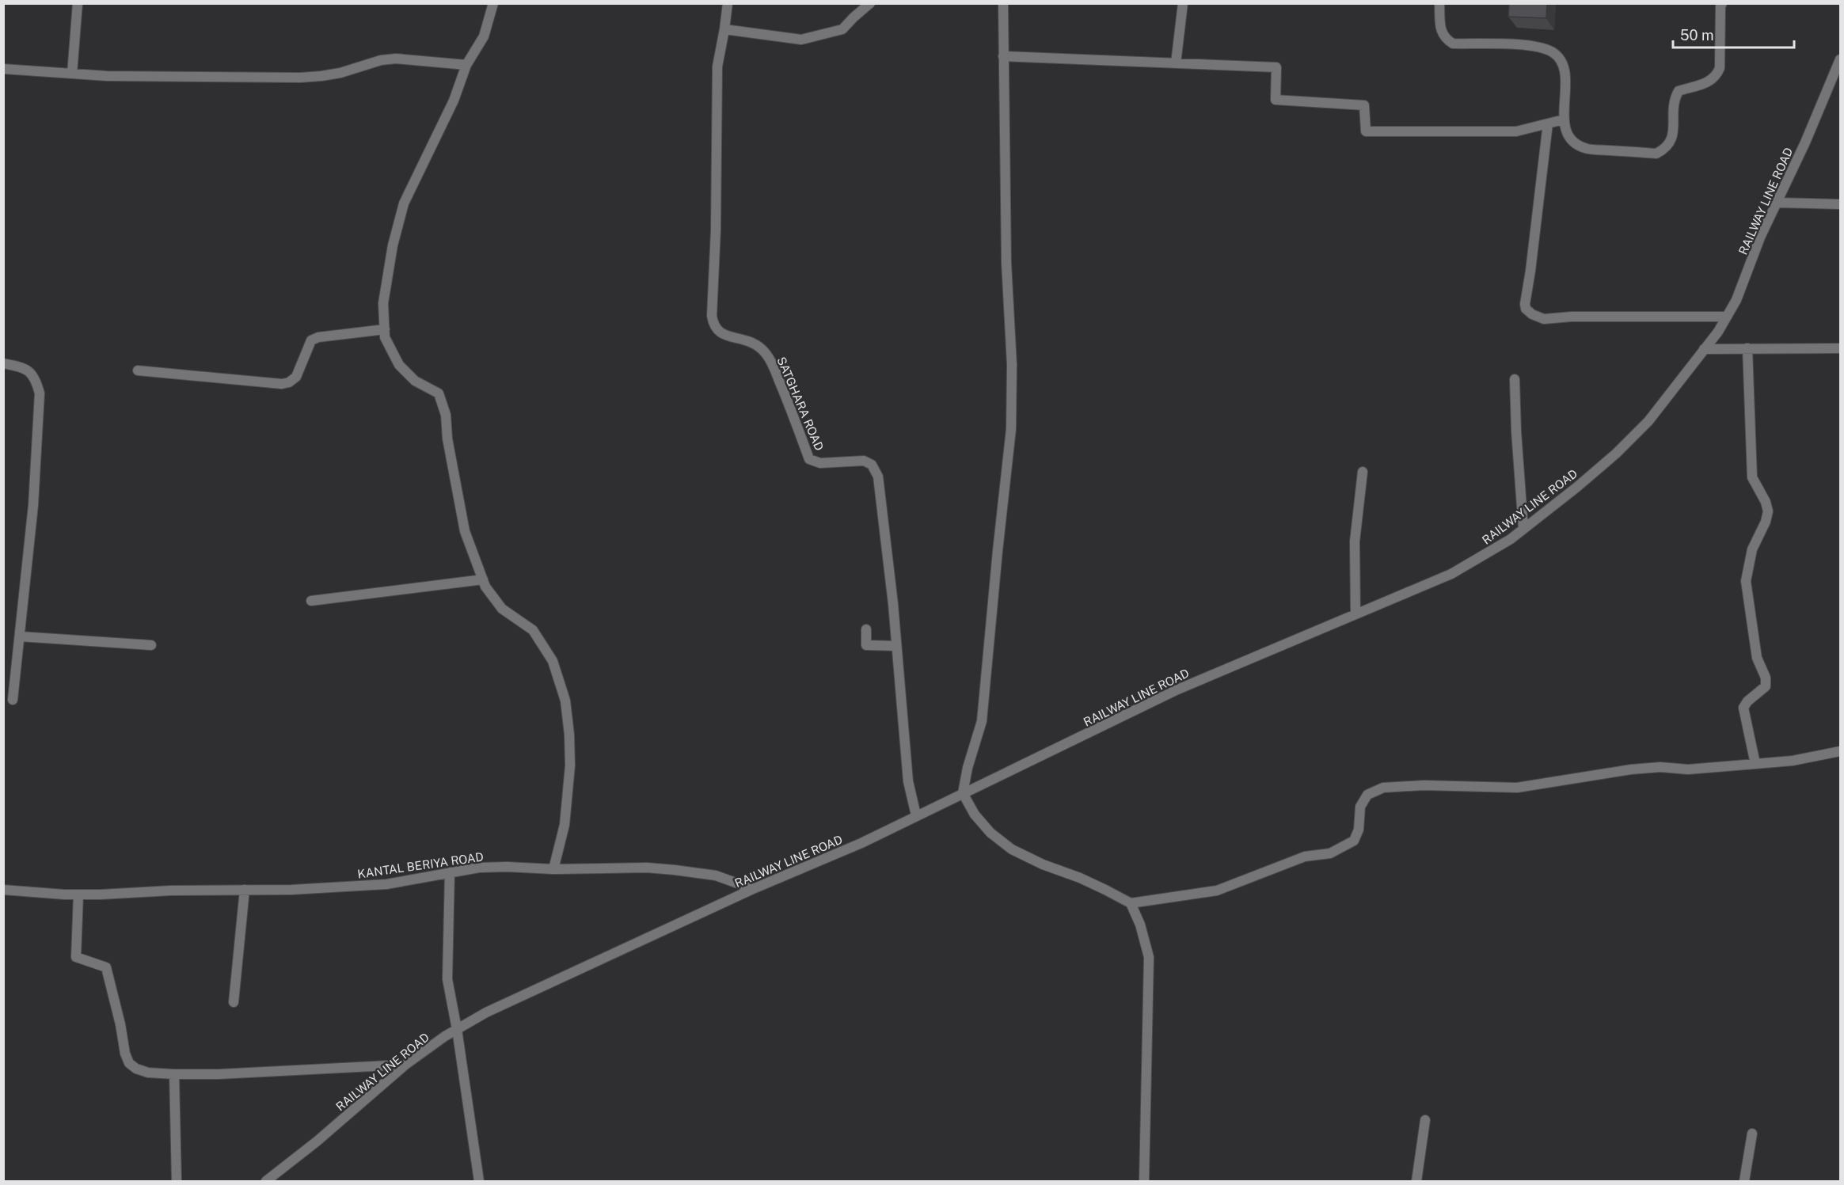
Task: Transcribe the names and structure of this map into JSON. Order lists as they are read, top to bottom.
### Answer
{
  "streets": {
    "street": ["RAILWAY LINE ROAD", "SATGHARA ROAD", "KANTAL BERIYA ROAD"]
  },
  "crossings": [
    ["RAILWAY LINE ROAD", "SATGHARA ROAD"],
    ["RAILWAY LINE ROAD", "KANTAL BERIYA ROAD"]
  ],
  "scale_bar": "50 m"
}
